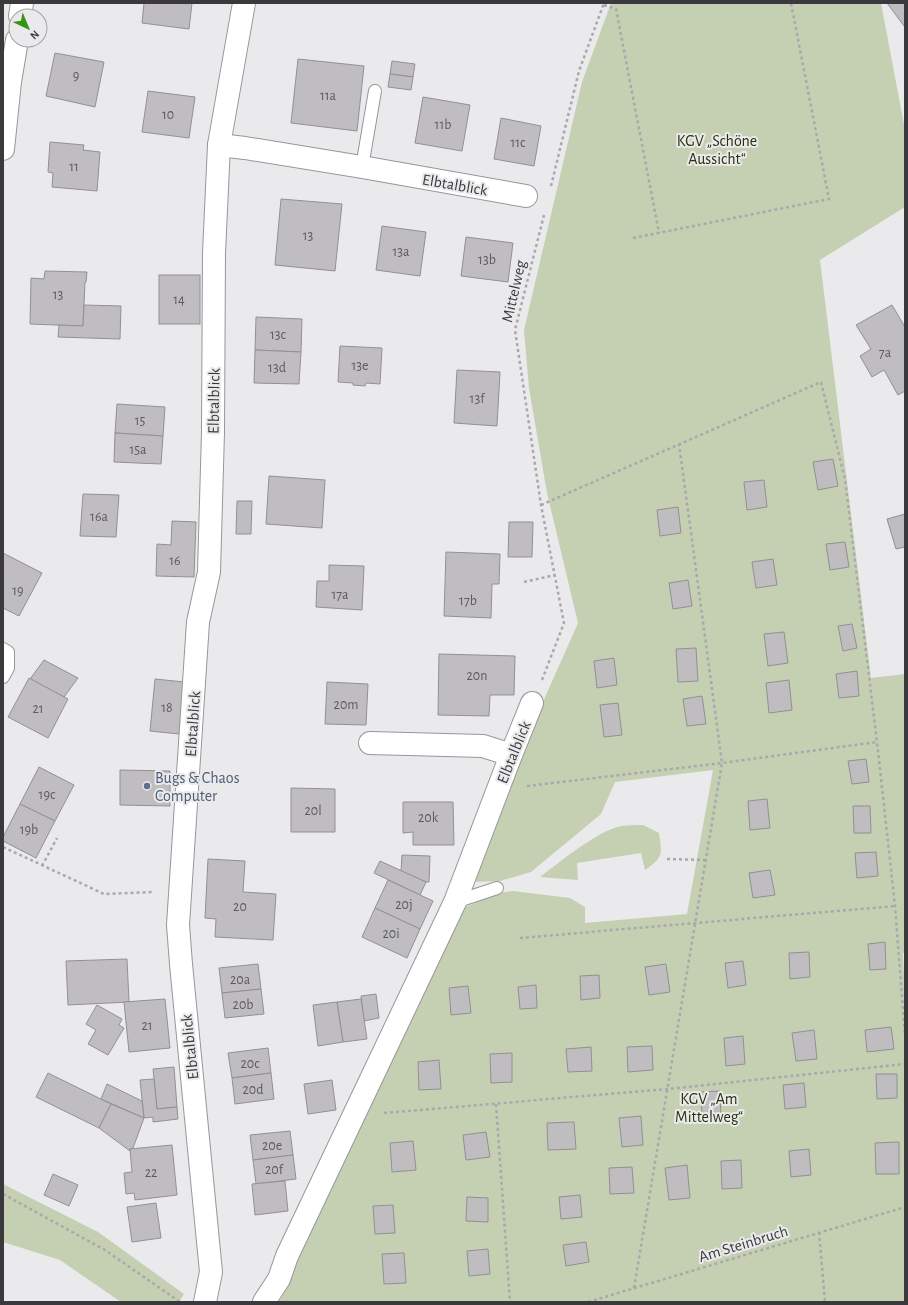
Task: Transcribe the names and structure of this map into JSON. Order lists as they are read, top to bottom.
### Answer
{
  "streets": {
    "street": ["Elbtalblick"],
    "path": ["Mittelweg", "Am Steinbruch"]
  },
  "parks": ["KGV „Schöne Aussicht“", "KGV „Am Mittelweg“"],
  "places": ["Bugs & Chaos Computer"],
  "house_numbers": [
    "9",
    "11a",
    "10",
    "11b",
    "11c",
    "11",
    "13",
    "13a",
    "13b",
    "13",
    "14",
    "13c",
    "7a",
    "13e",
    "13d",
    "13f",
    "15",
    "15a",
    "16a",
    "16",
    "19",
    "17a",
    "17b",
    "20n",
    "20m",
    "18",
    "21",
    "19c",
    "20l",
    "20k",
    "19b",
    "20j",
    "20",
    "20i",
    "20a",
    "20b",
    "21",
    "20c",
    "20d",
    "20e",
    "20f",
    "22"
  ],
  "north": "bottom right"
}
